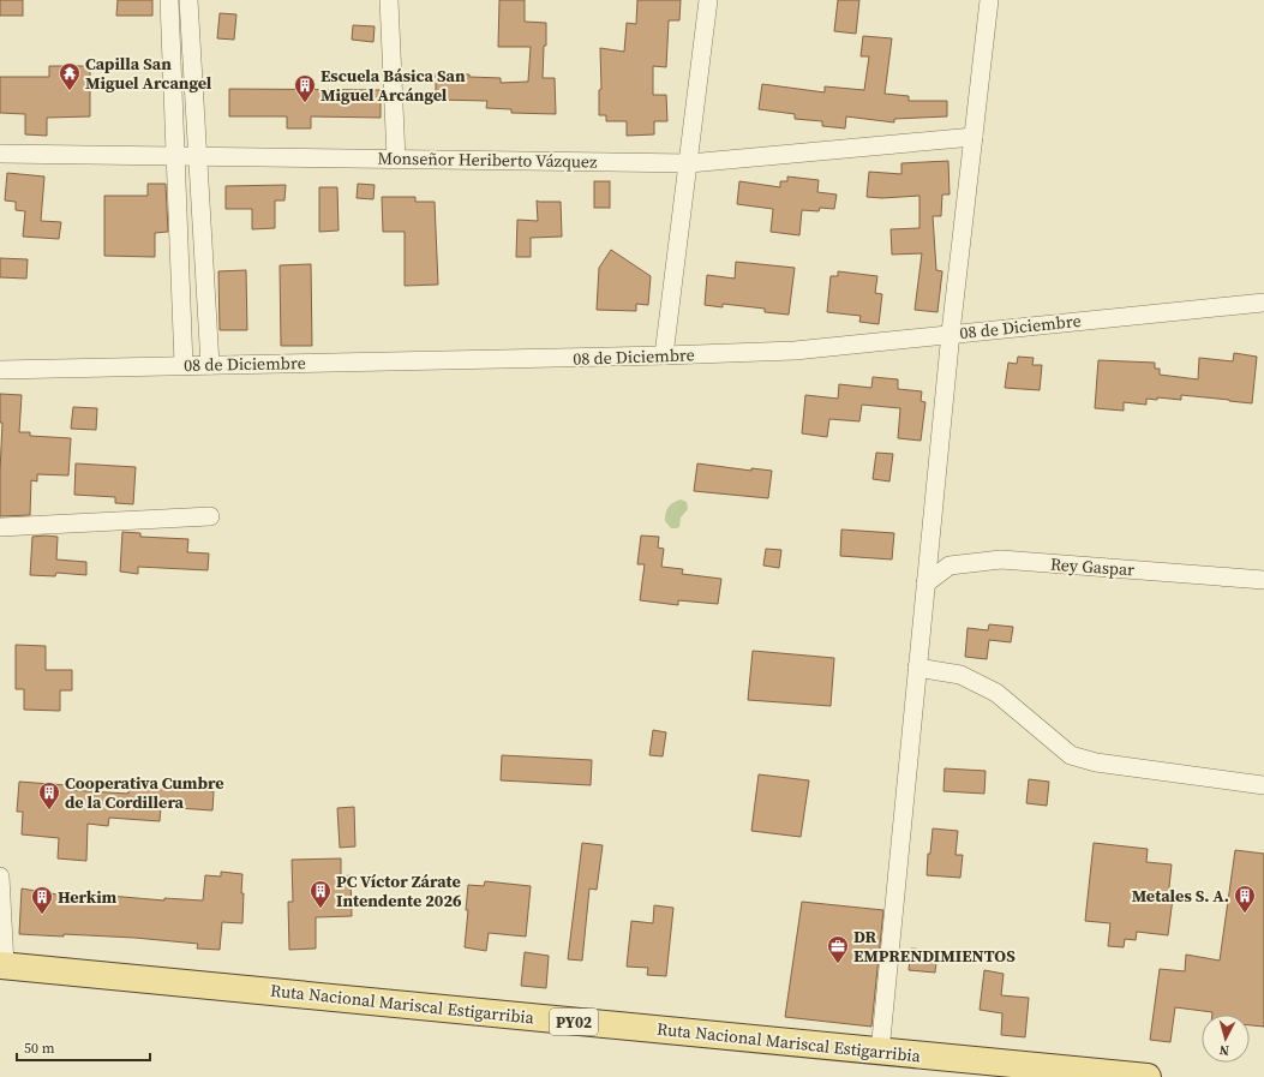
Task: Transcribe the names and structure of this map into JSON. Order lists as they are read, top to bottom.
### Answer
{
  "streets": {
    "main road": ["Ruta Nacional Mariscal Estigarribia", "PY02"],
    "street": ["Monseñor Heriberto Vázquez", "08 de Diciembre", "Rey Gaspar"]
  },
  "places": {
    "temple": ["Capilla San Miguel Arcangel"],
    "building": [
      "Escuela Básica San Miguel Arcángel",
      "Cooperativa Cumbre de la Cordillera",
      "PC Víctor Zárate Intendente 2026",
      "Metales S. A.",
      "Herkim"
    ],
    "office": ["DR EMPRENDIMIENTOS"]
  },
  "scale_bar": "50 m",
  "north": "bottom"
}
